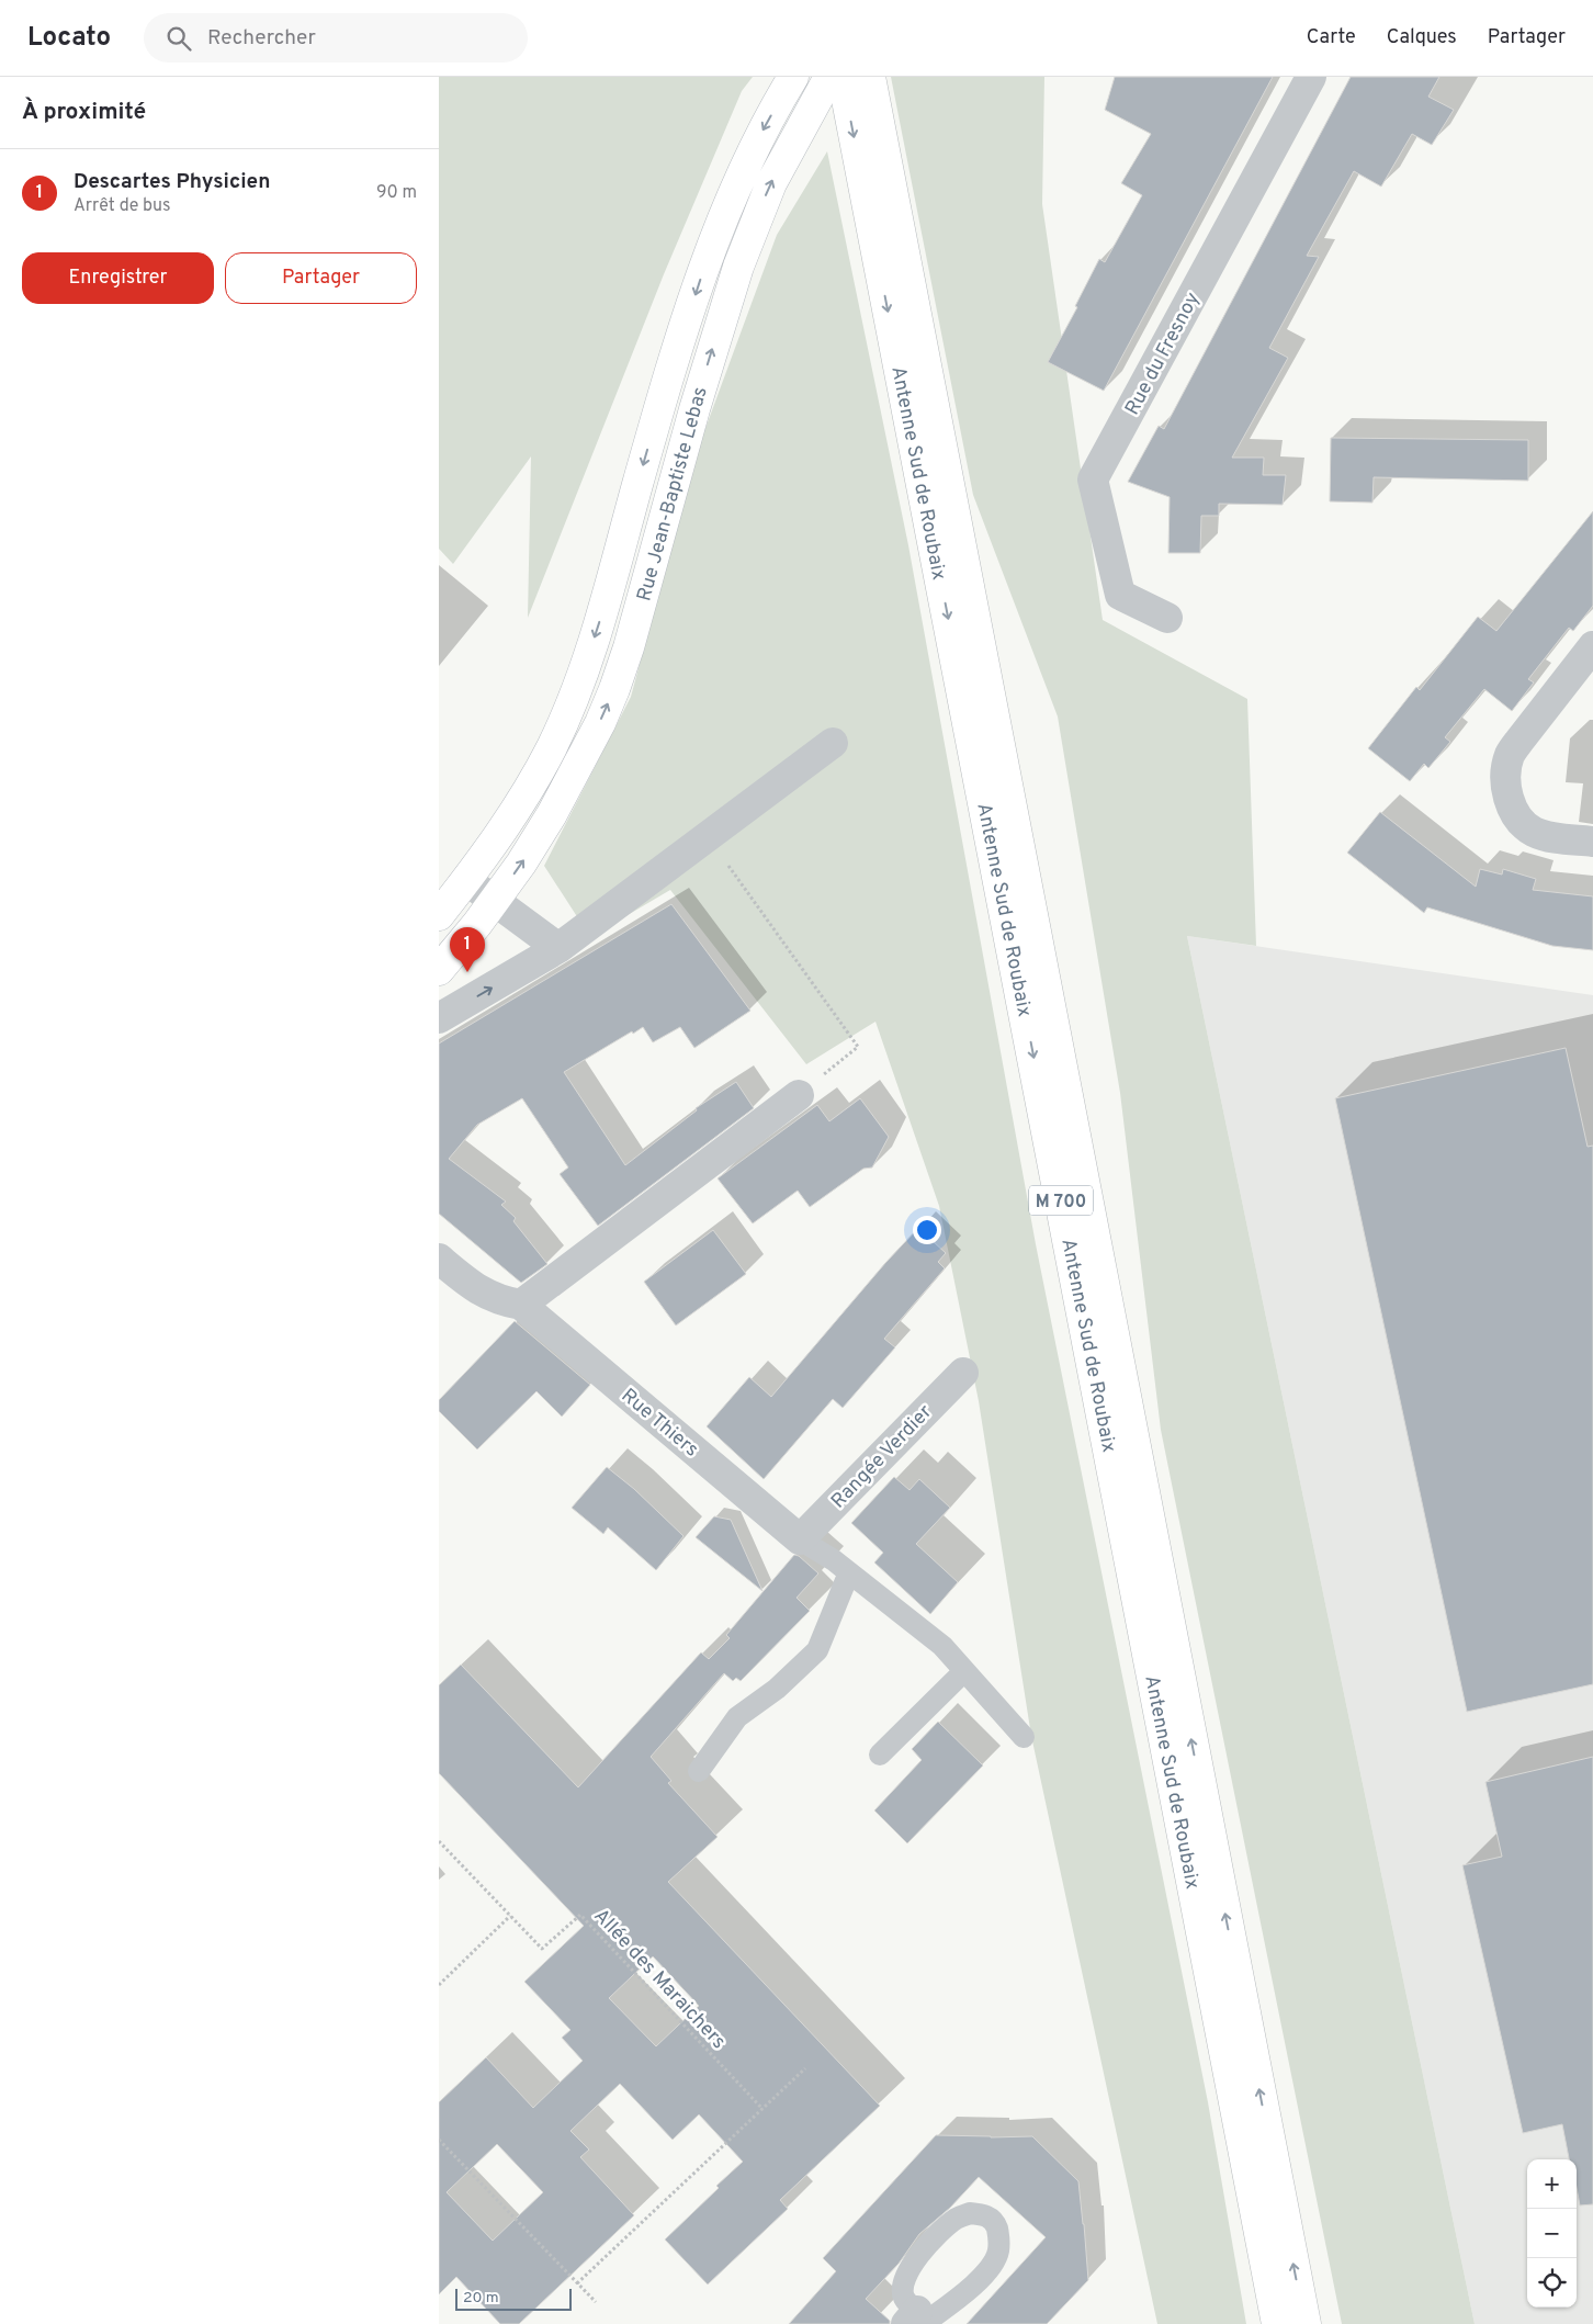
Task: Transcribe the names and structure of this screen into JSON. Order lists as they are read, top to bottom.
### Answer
{
  "streets": {
    "main road": ["Antenne Sud de Roubaix", "Rue Jean-Baptiste Lebas", "M 700"],
    "street": ["Rue du Fresnoy", "Rue Thiers", "Rangée Verdier"],
    "path": ["Allée des Maraichers"]
  },
  "crossings": [
    ["Rue Thiers", "Rangée Verdier"]
  ],
  "scale_bar": "20 m",
  "page": {
    "header": "Locato",
    "search": "Rechercher",
    "nav": ["Carte", "Calques", "Partager"],
    "heading": "À proximité",
    "list": [
      {
        "mark": "1",
        "name": "Descartes Physicien",
        "note": "Arrêt de bus",
        "value": "90 m"
      }
    ],
    "buttons": ["Enregistrer", "Partager"],
    "pins": "1",
    "map_buttons": ["+", "−"],
    "scale": "20 m"
  }
}
